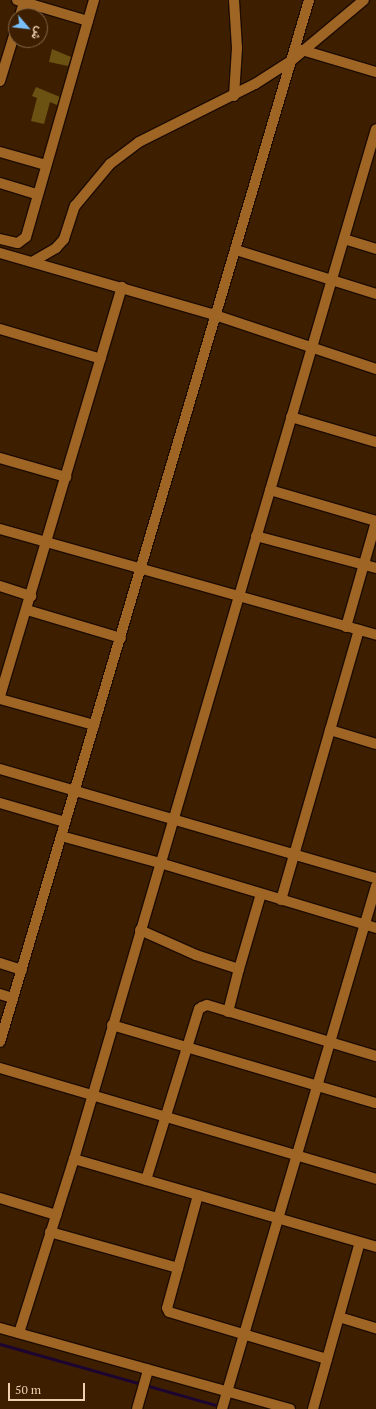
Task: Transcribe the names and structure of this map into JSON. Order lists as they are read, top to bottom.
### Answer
{
  "scale_bar": "50 m",
  "north": "bottom right"
}
